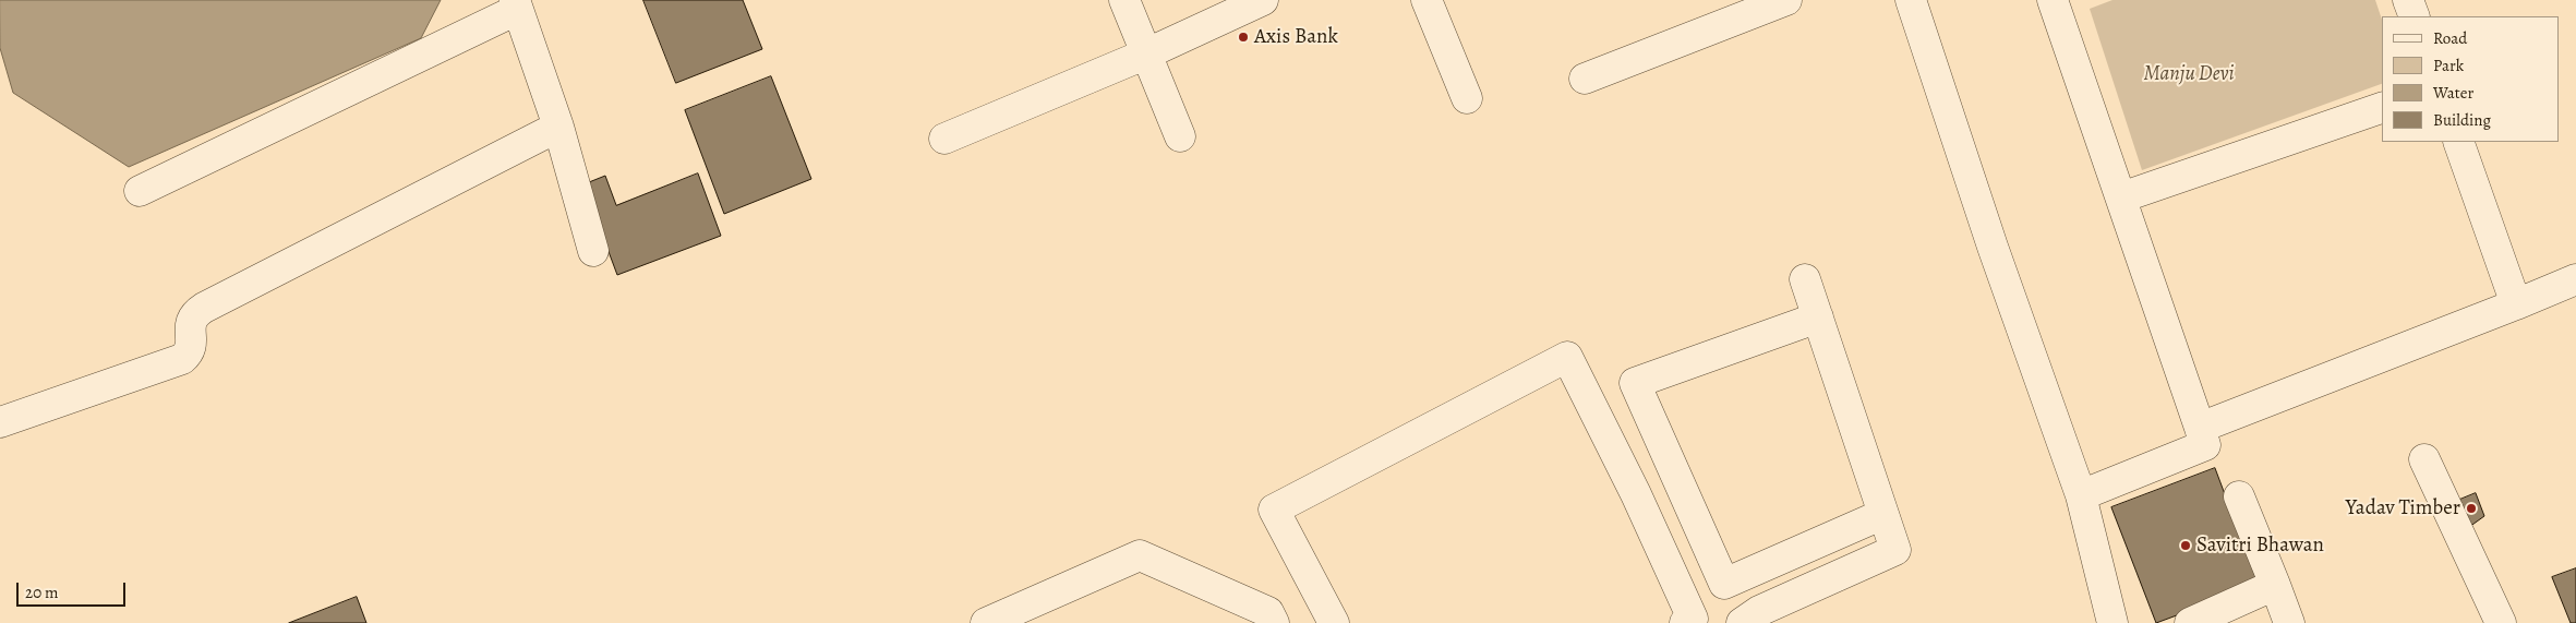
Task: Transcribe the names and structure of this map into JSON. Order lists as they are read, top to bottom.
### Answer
{
  "parks": ["Manju Devi"],
  "places": ["Axis Bank", "Yadav Timber", "Savitri Bhawan"],
  "legend": [
    "Road",
    "Park",
    "Water",
    "Building"
  ],
  "scale_bar": "20 m"
}
